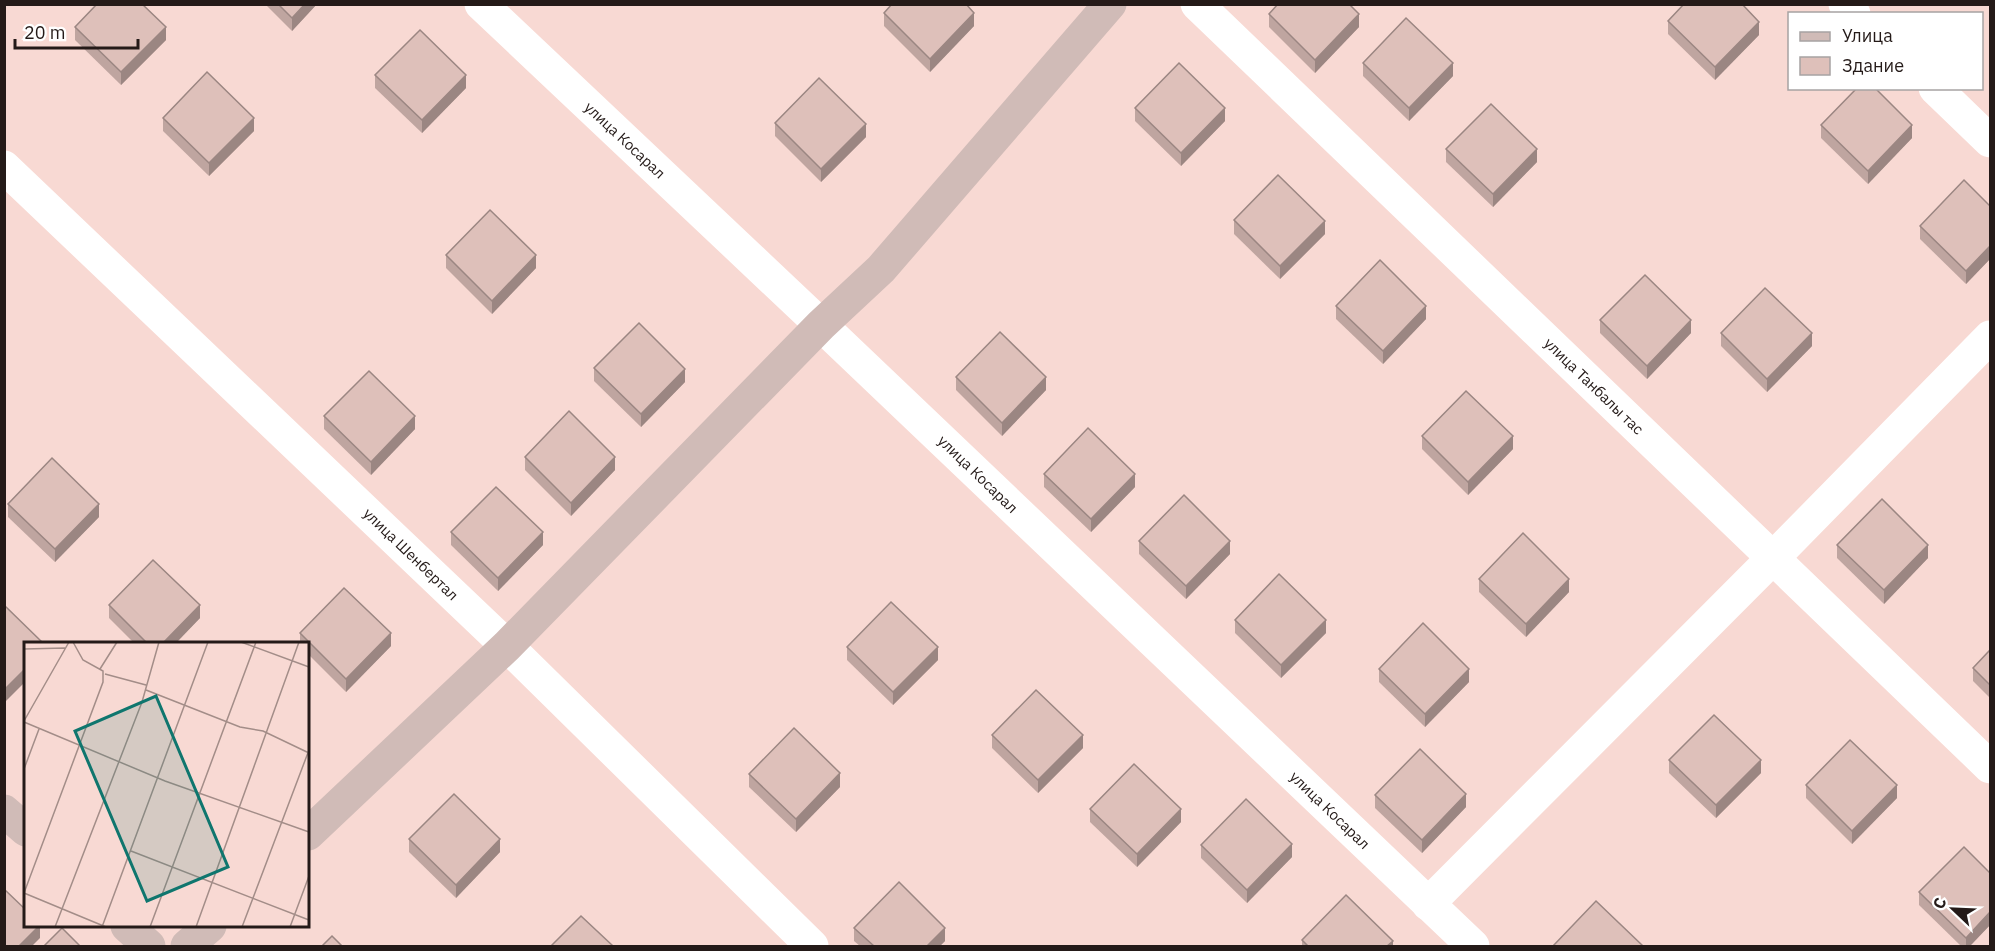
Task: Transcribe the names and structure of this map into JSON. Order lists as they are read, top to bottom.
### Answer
{
  "streets": {
    "street": ["улица Косарал", "улица Танбалы тас", "улица Шенбертал"]
  },
  "legend": ["Улица", "Здание"],
  "scale_bar": "20 m",
  "north": "top left"
}
